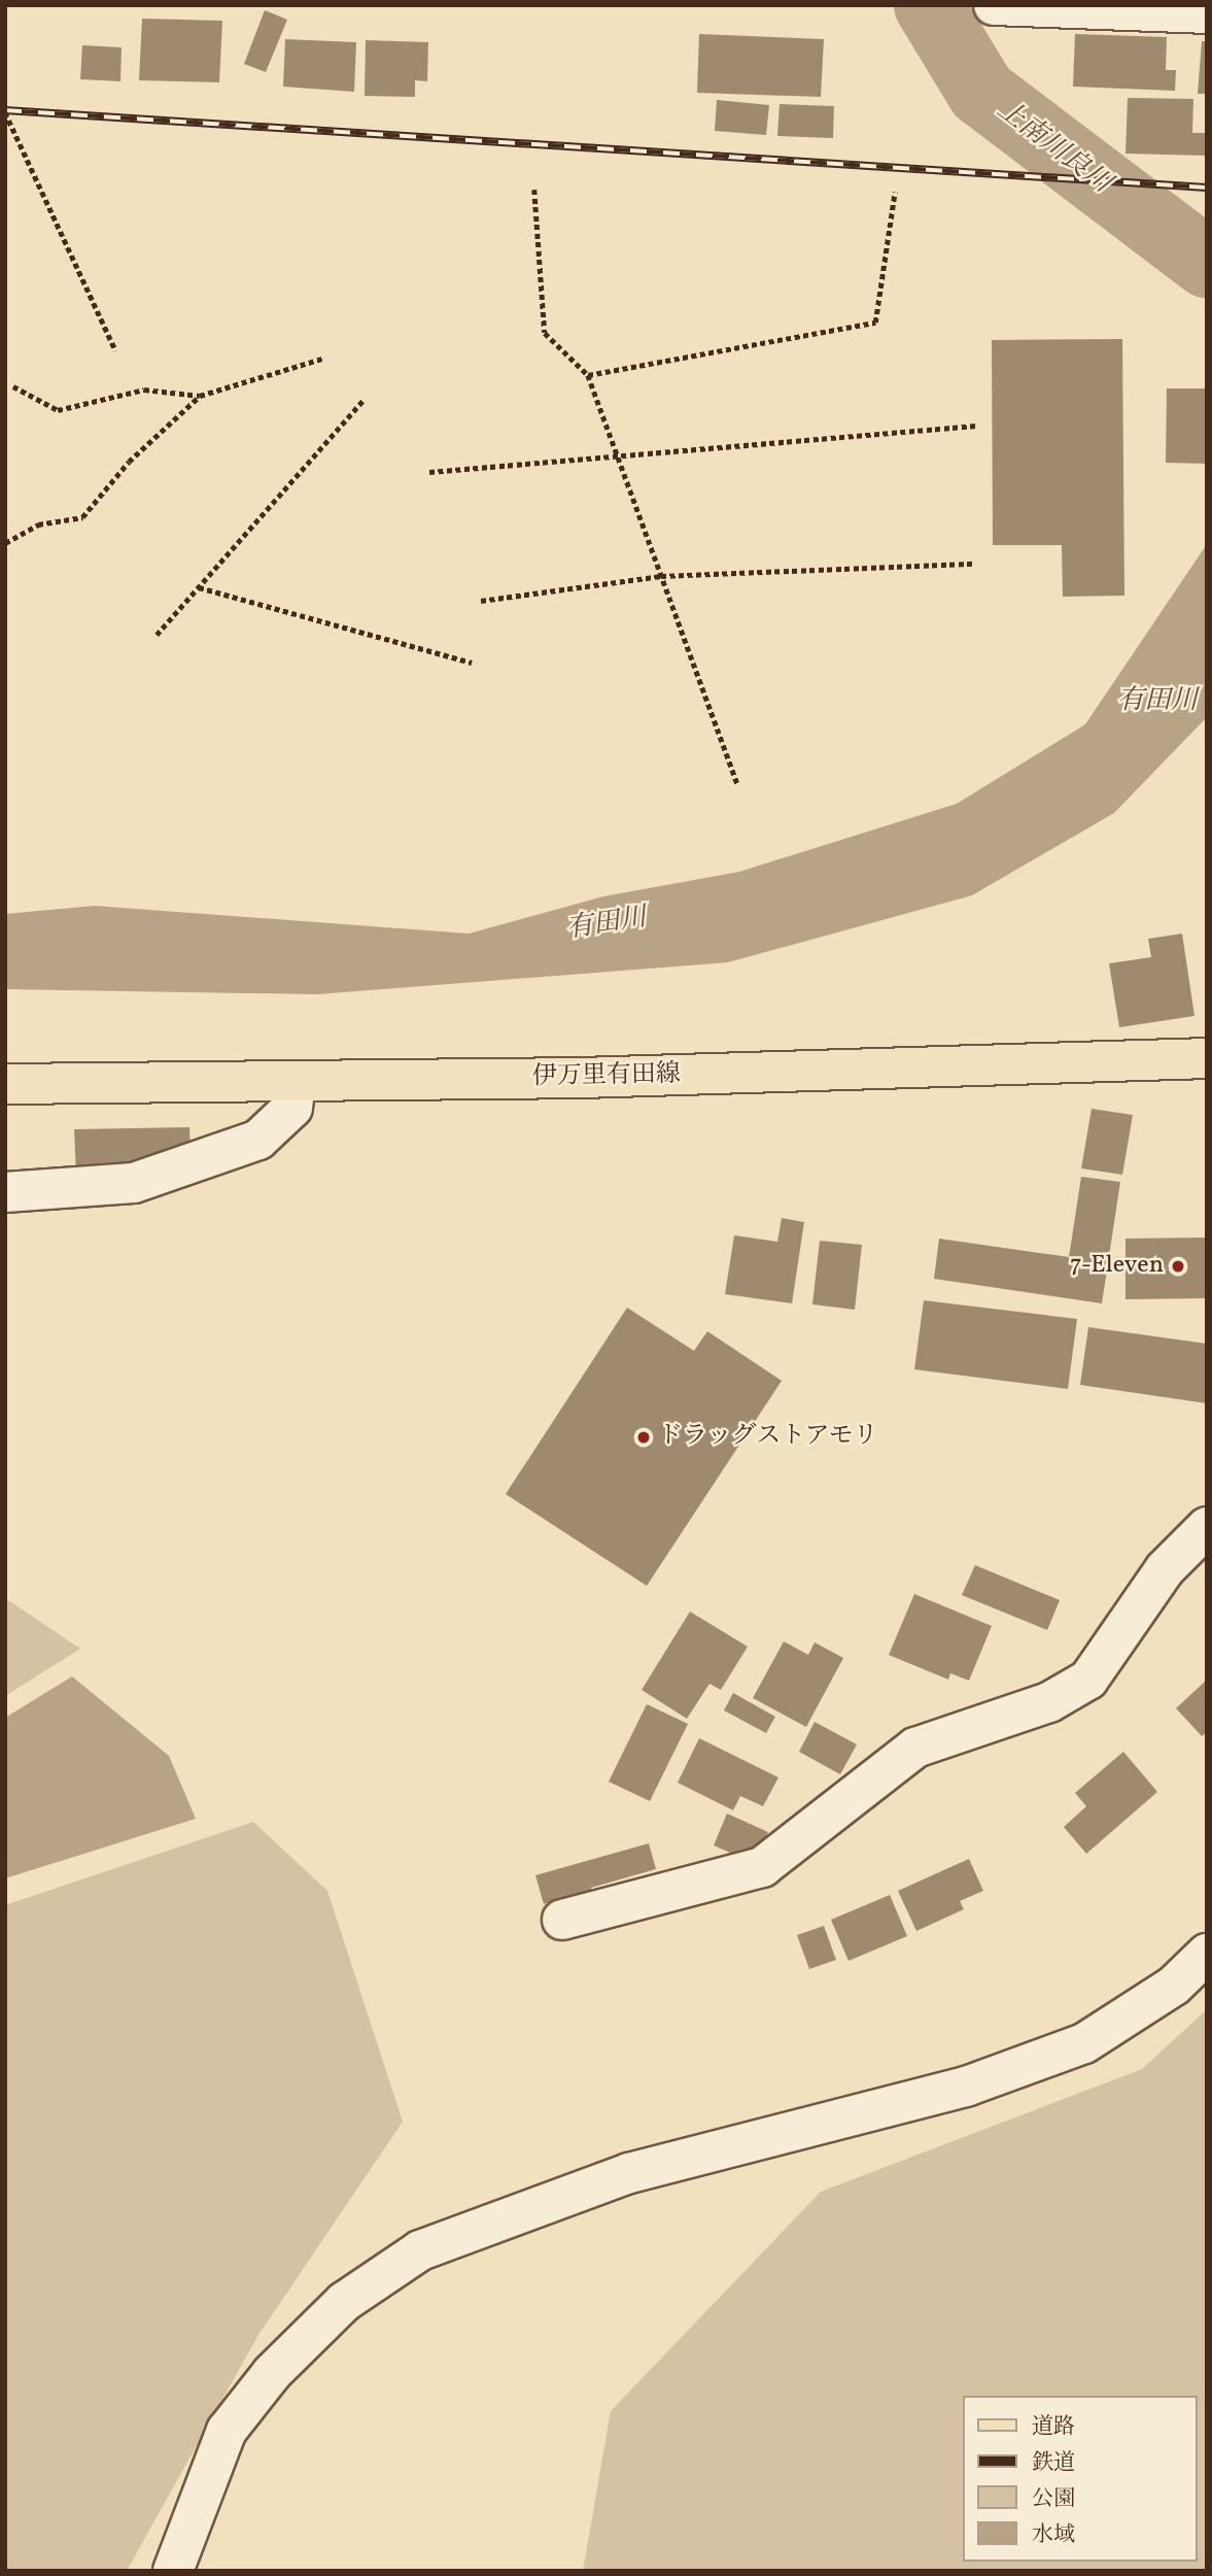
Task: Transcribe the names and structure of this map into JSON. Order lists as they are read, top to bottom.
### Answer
{
  "streets": {
    "main road": ["伊万里有田線"]
  },
  "water": ["上南川良川", "有田川"],
  "places": ["7-Eleven", "ドラッグストアモリ"],
  "legend": [
    "道路",
    "鉄道",
    "公園",
    "水域"
  ]
}
